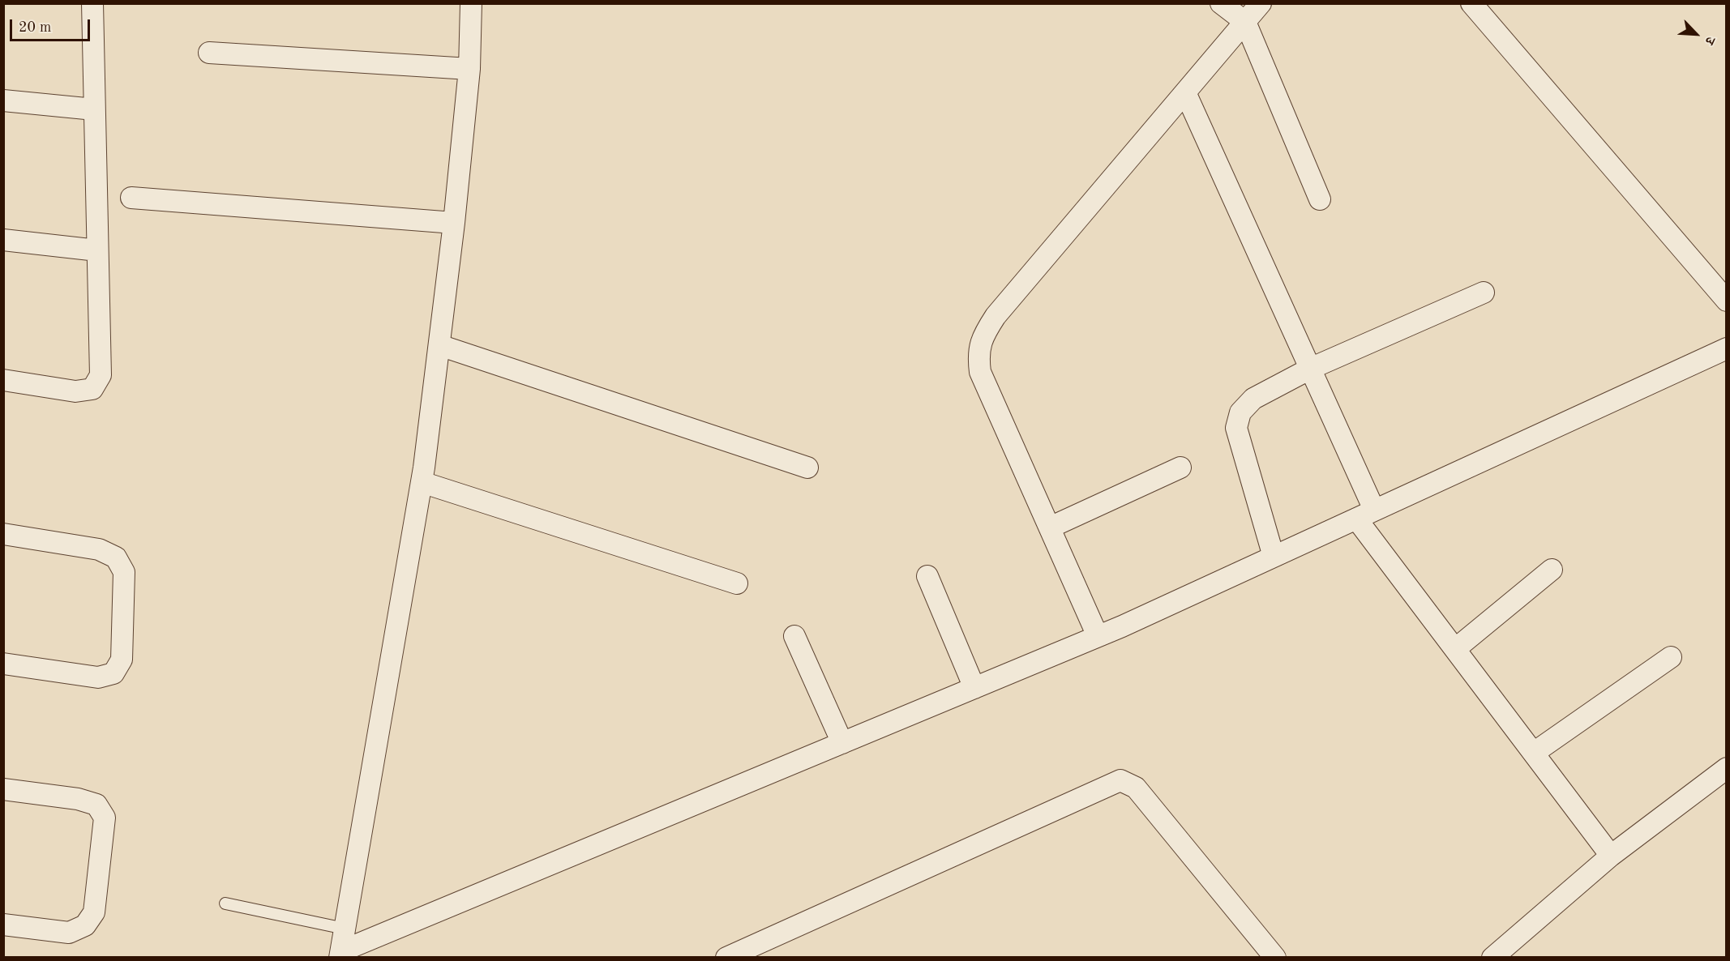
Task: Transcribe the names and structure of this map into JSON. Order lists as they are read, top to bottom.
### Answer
{
  "scale_bar": "20 m",
  "north": "bottom right"
}
